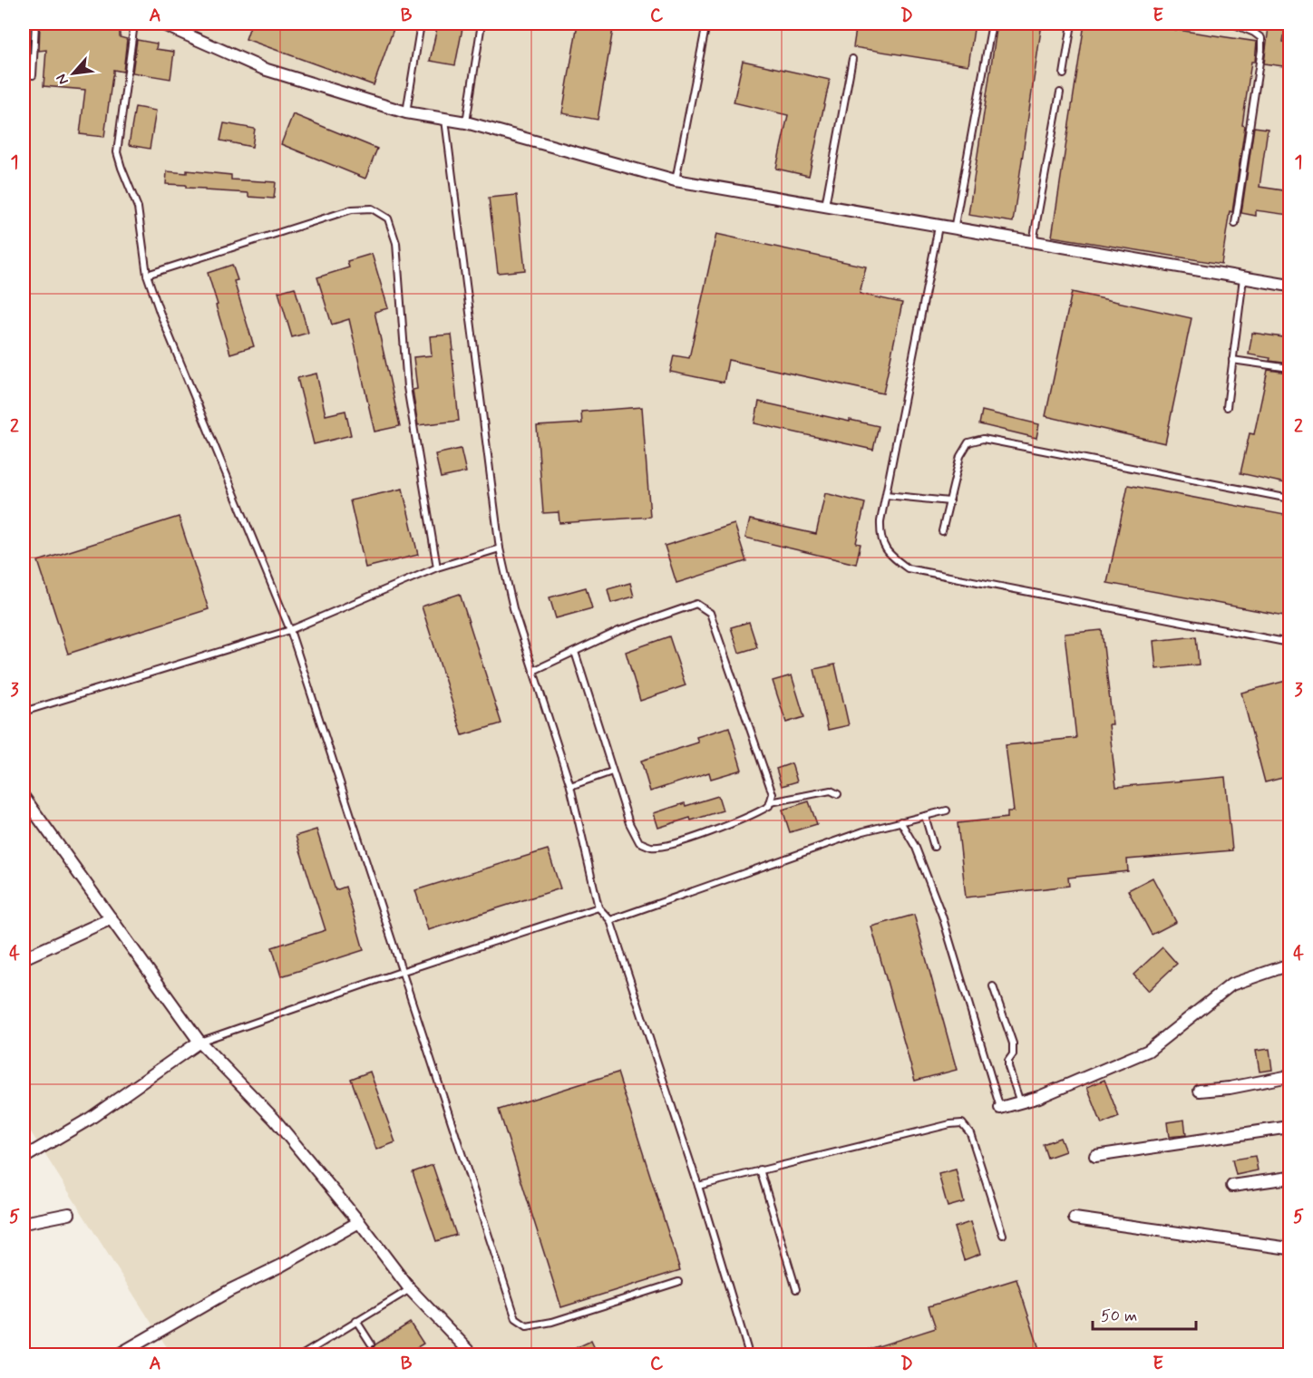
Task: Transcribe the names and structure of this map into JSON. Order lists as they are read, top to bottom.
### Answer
{
  "scale_bar": "50 m",
  "north": "bottom left",
  "grid": {
    "columns": [
      "A",
      "B",
      "C",
      "D",
      "E"
    ],
    "rows": [
      "1",
      "2",
      "3",
      "4",
      "5"
    ]
  }
}
